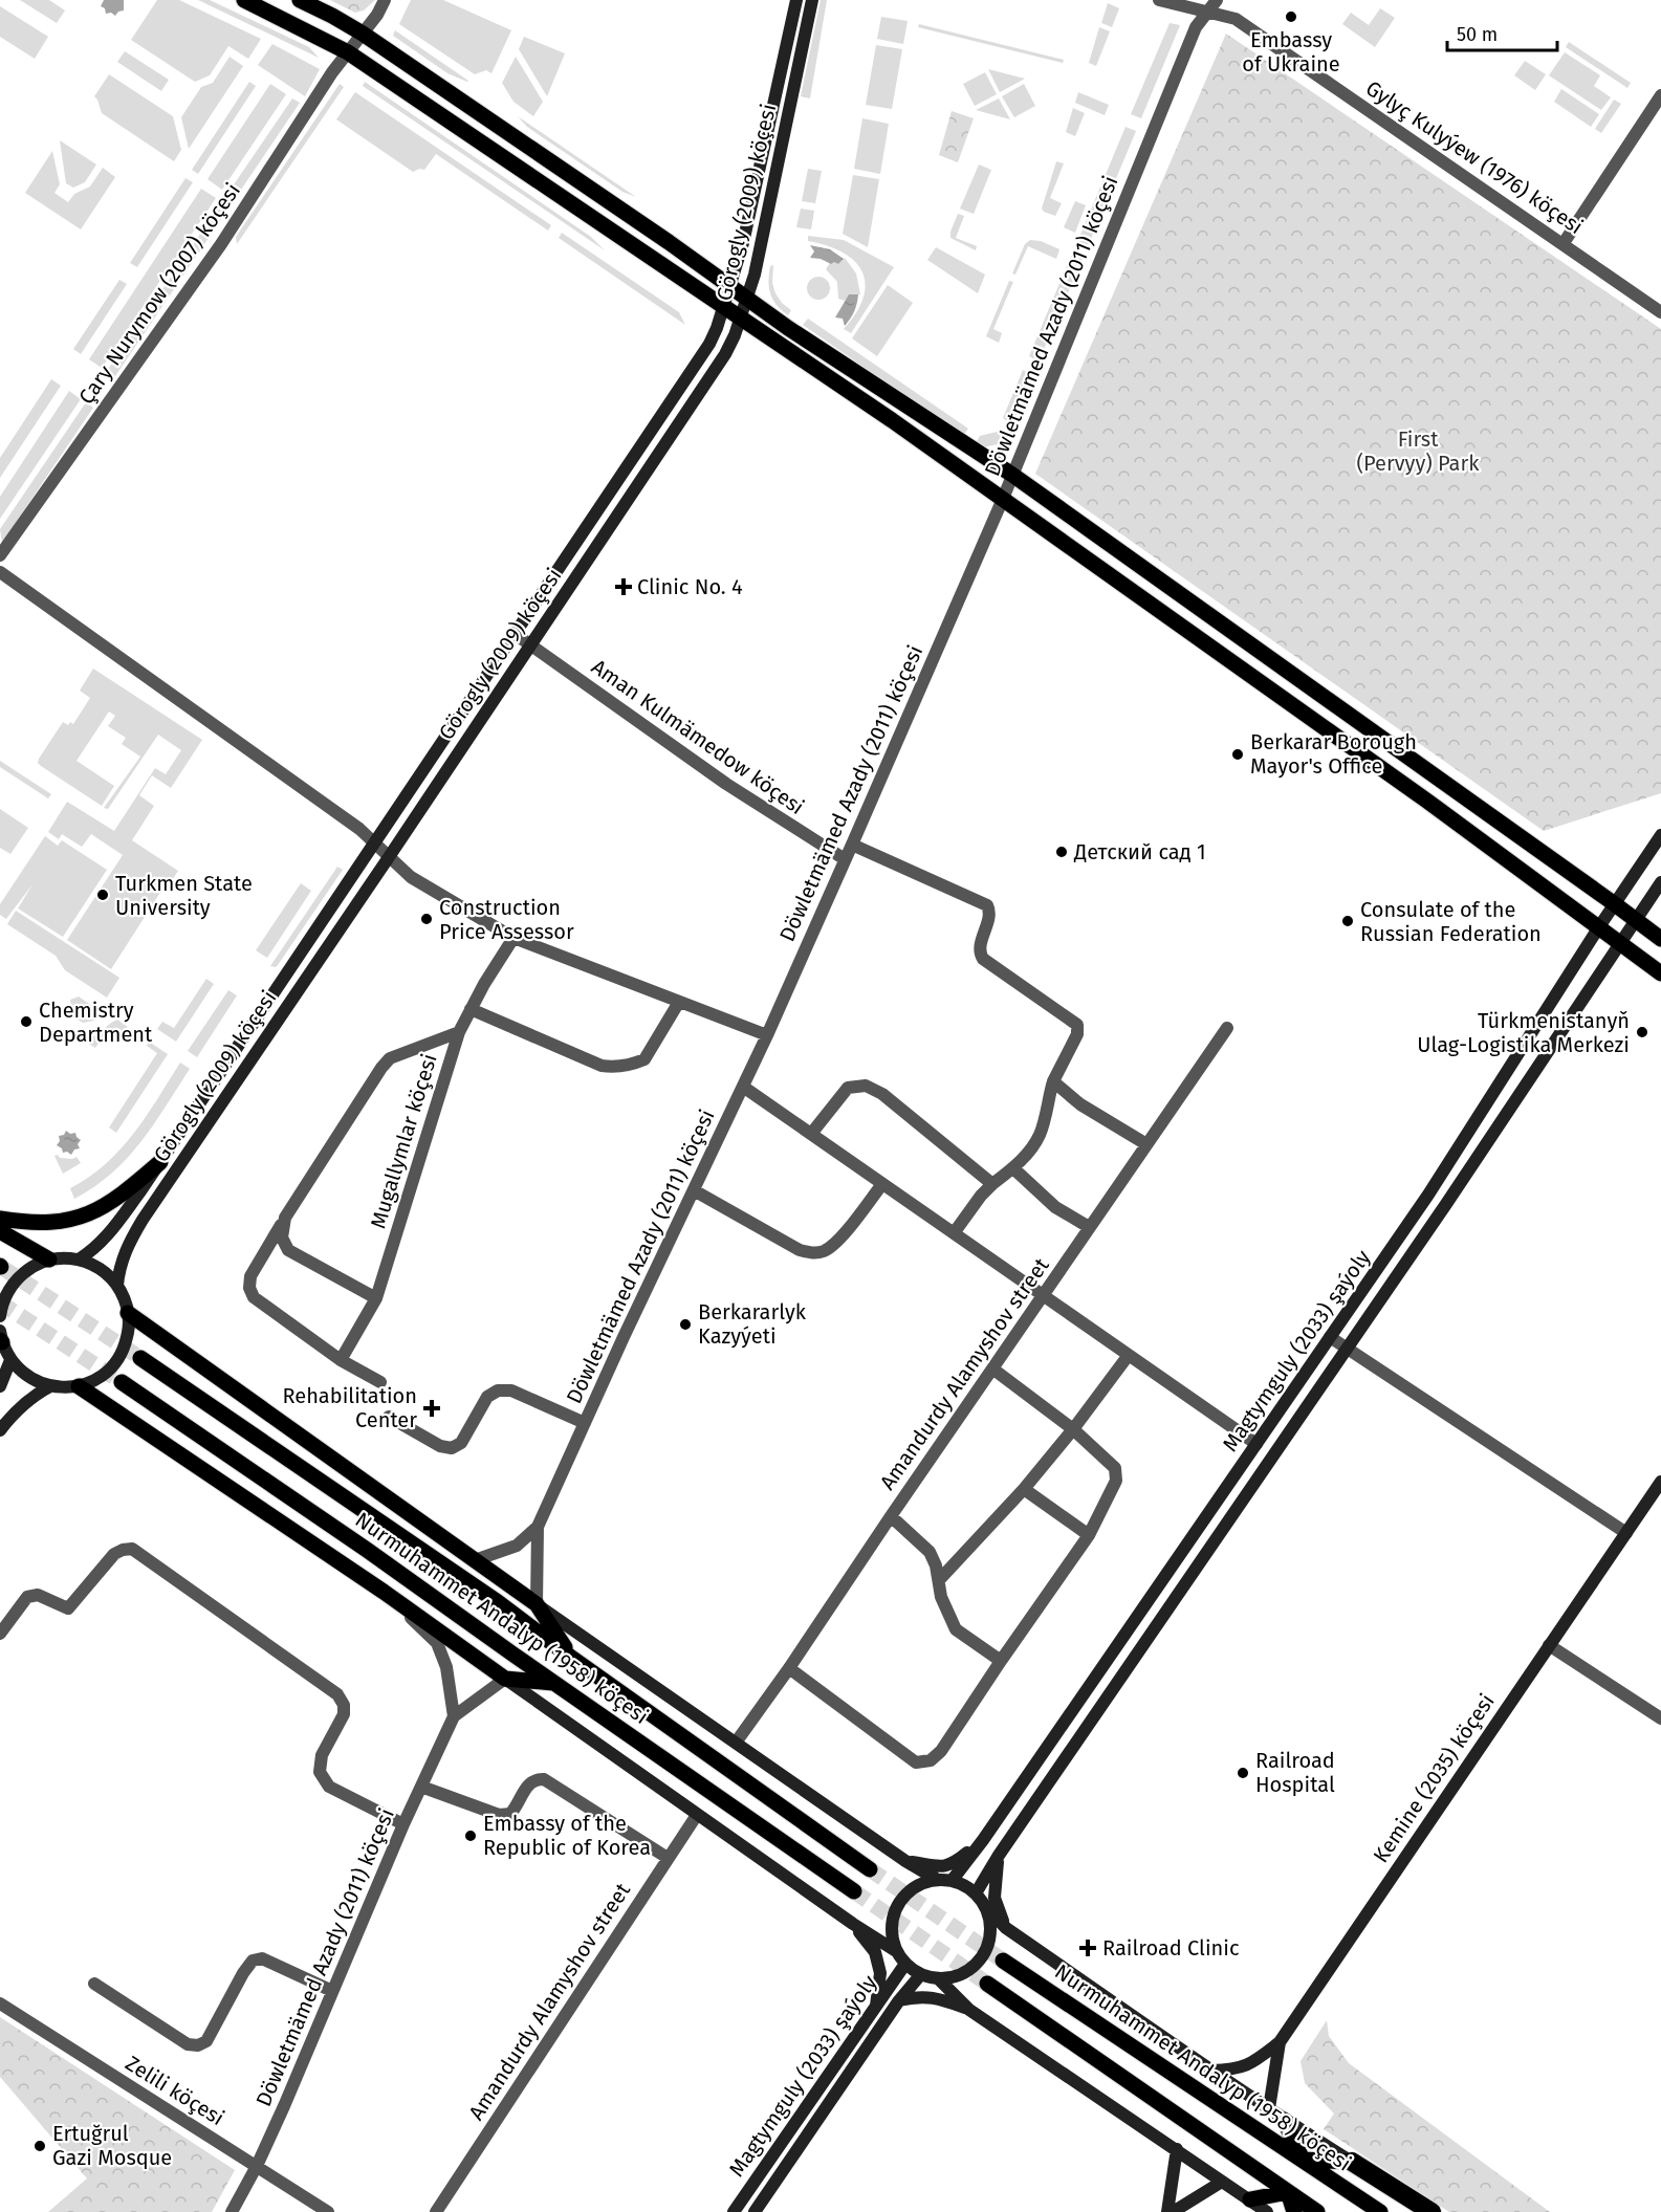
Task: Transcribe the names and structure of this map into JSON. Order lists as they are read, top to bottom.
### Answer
{
  "streets": {
    "main road": [
      "Görogly (2009) köçesi",
      "Magtymguly (2033) şaýoly",
      "Nurmuhammet Andalyp (1958) köçesi",
      "Kemine (2035) köçesi"
    ],
    "street": [
      "Gylyç Kulyýew (1976) köçesi",
      "Çary Nurymow (2007) köçesi",
      "Döwletmämed Azady (2011) köçesi",
      "Aman Kulmämedow köçesi",
      "Mugallymlar köçesi",
      "Amandurdy Alamyshov street",
      "Zelili köçesi"
    ]
  },
  "crossings": [
    ["Gylyç Kulyýew (1976) köçesi", "Döwletmämed Azady (2011) köçesi"],
    ["Görogly (2009) köçesi", "Aman Kulmämedow köçesi"],
    ["Döwletmämed Azady (2011) köçesi", "Aman Kulmämedow köçesi"],
    ["Döwletmämed Azady (2011) köçesi", "Nurmuhammet Andalyp (1958) köçesi"],
    ["Döwletmämed Azady (2011) köçesi", "Zelili köçesi"],
    ["Nurmuhammet Andalyp (1958) köçesi", "Kemine (2035) köçesi"]
  ],
  "parks": ["First (Pervyy) Park"],
  "places": {
    "other": [
      "Embassy of Ukraine",
      "Berkarar Borough Mayor's Office",
      "Детский сад 1",
      "Turkmen State University",
      "Construction Price Assessor",
      "Consulate of the Russian Federation",
      "Chemistry Department",
      "Türkmenistanyň Ulag-Logistika Merkezi",
      "Berkararlyk Kazyýeti",
      "Railroad Hospital",
      "Embassy of the Republic of Korea",
      "Ertuğrul Gazi Mosque"
    ],
    "health": ["Clinic No. 4", "Rehabilitation Center", "Railroad Clinic"]
  },
  "scale_bar": "50 m"
}
